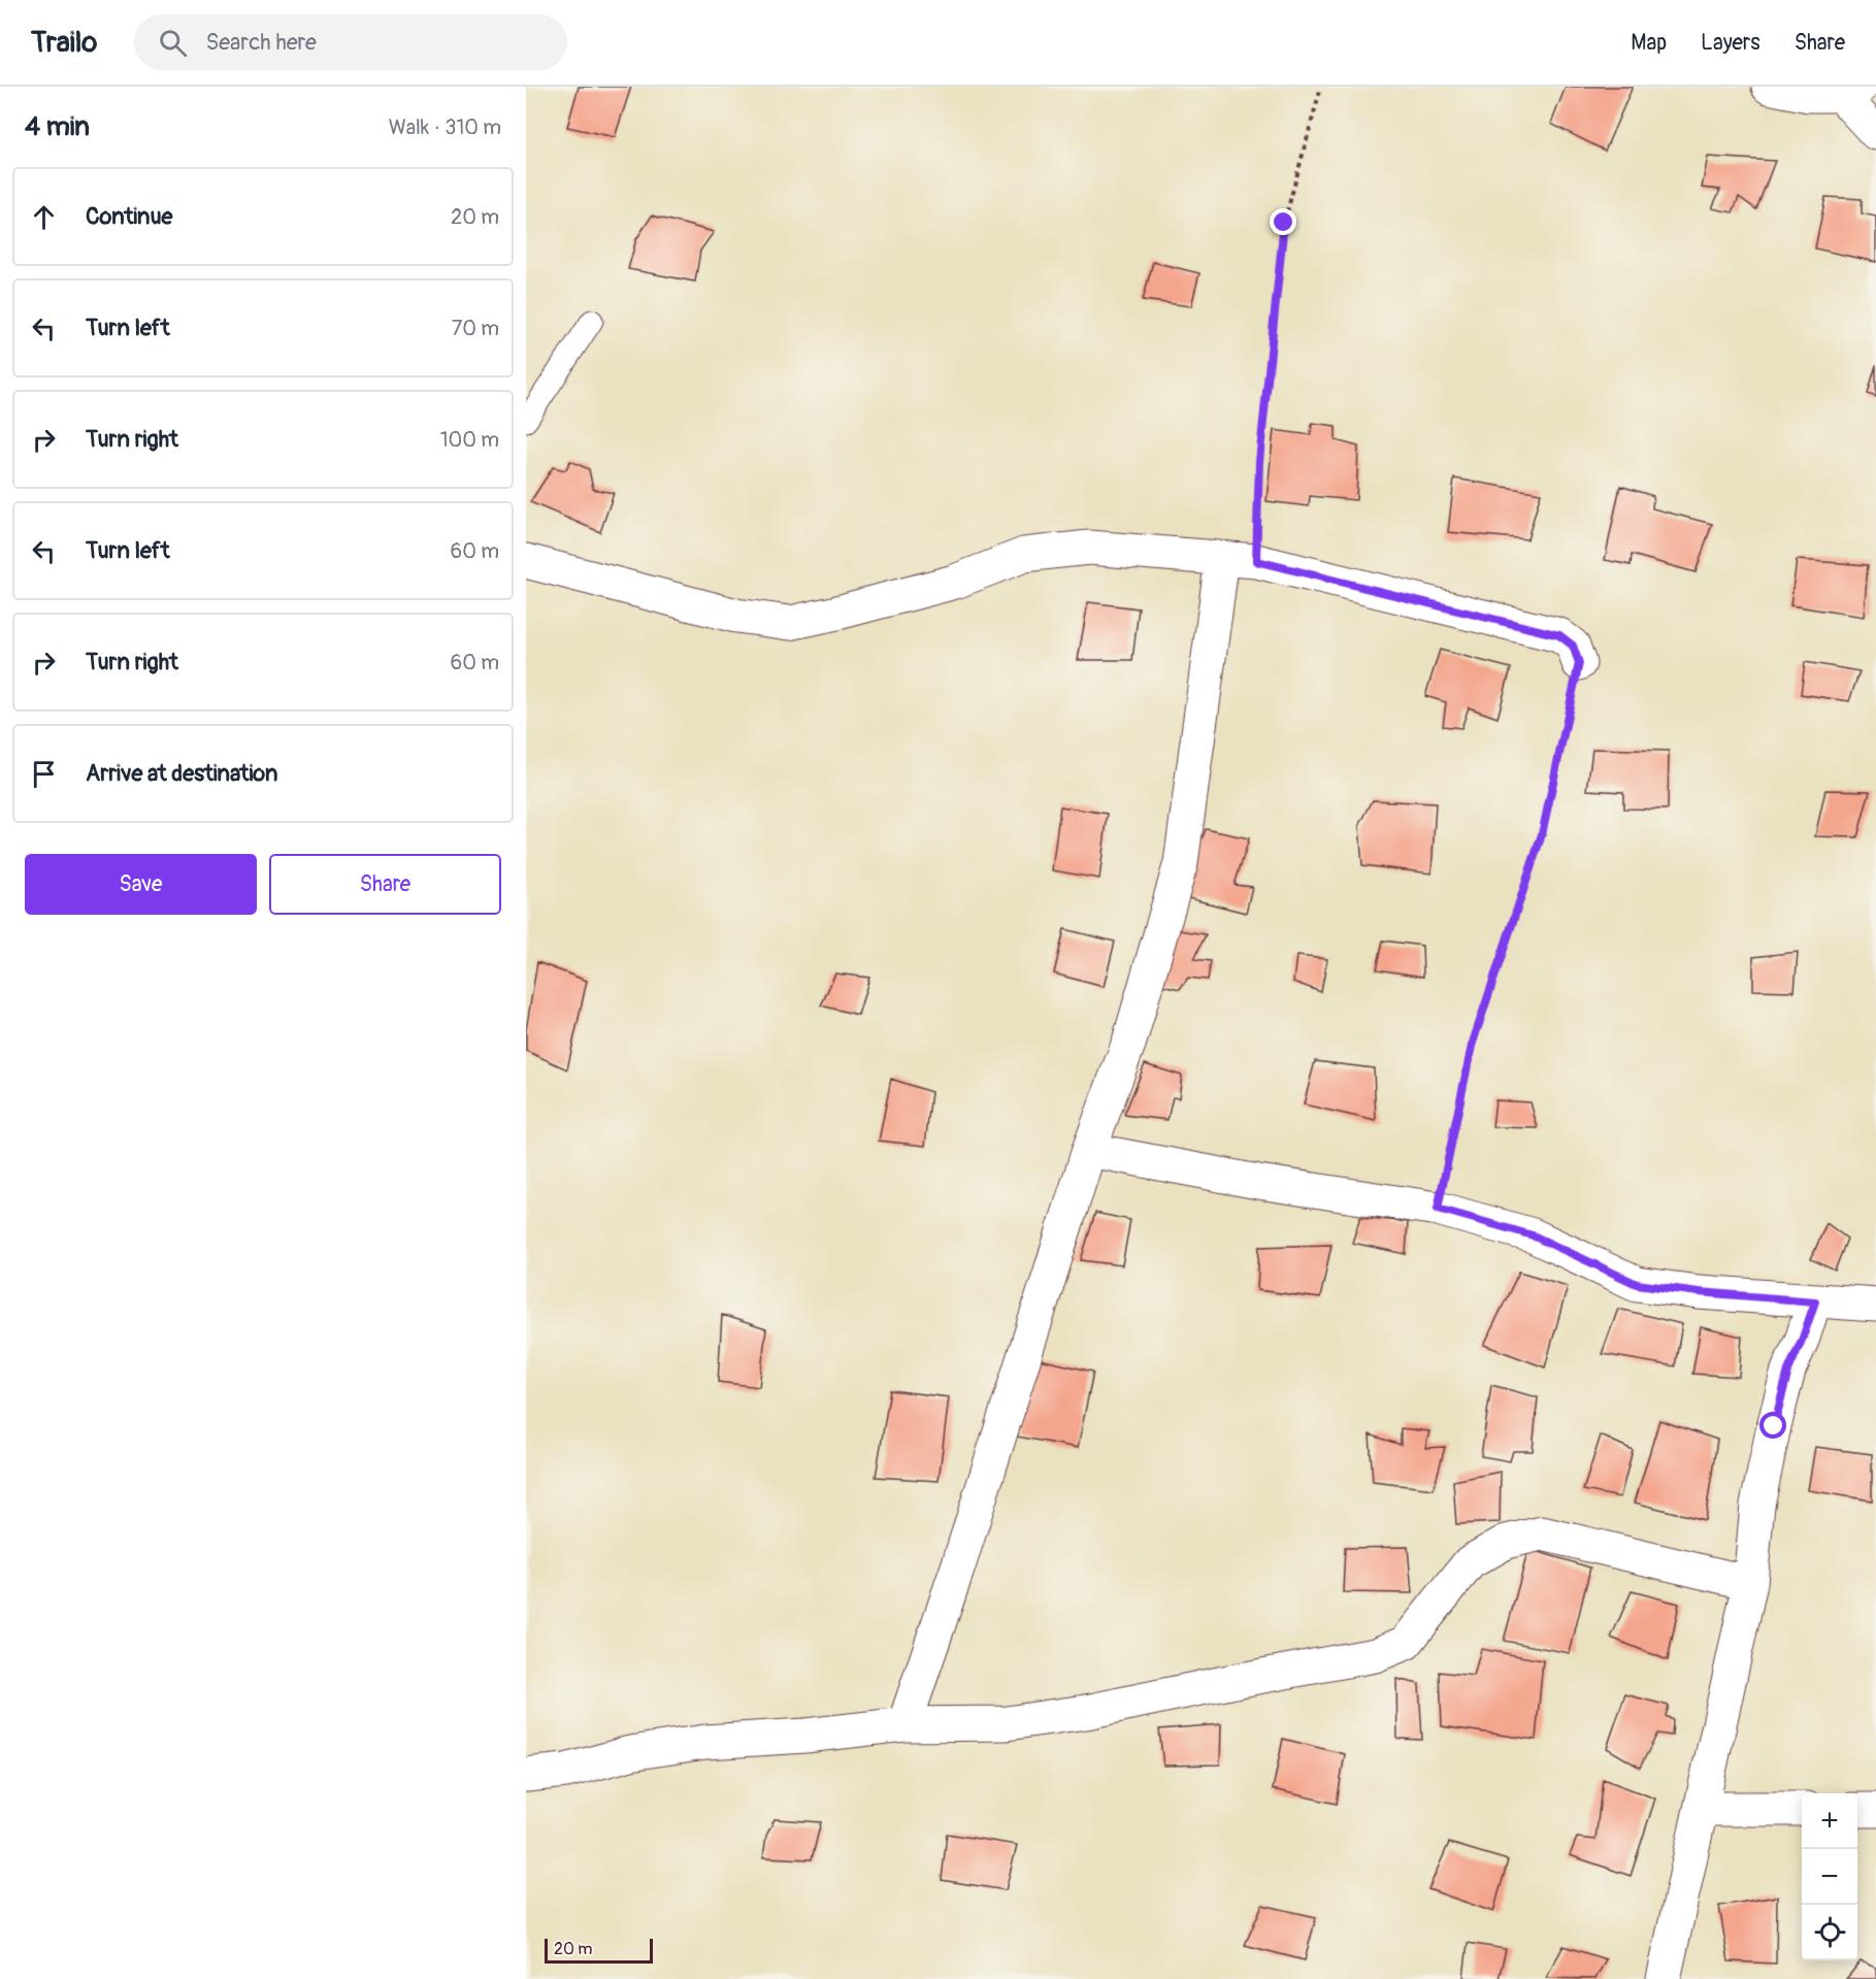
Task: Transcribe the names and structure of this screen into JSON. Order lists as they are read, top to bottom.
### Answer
{
  "scale_bar": "20 m",
  "page": {
    "header": "Trailo",
    "search": "Search here",
    "nav": ["Map", "Layers", "Share"],
    "heading": ["4 min", "Walk · 310 m"],
    "list": [
      ["Continue", "20 m"],
      ["Turn left", "70 m"],
      ["Turn right", "100 m"],
      ["Turn left", "60 m"],
      ["Turn right", "60 m"],
      "Arrive at destination"
    ],
    "buttons": ["Save", "Share"],
    "map_buttons": ["+", "−"],
    "scale": "20 m"
  }
}
